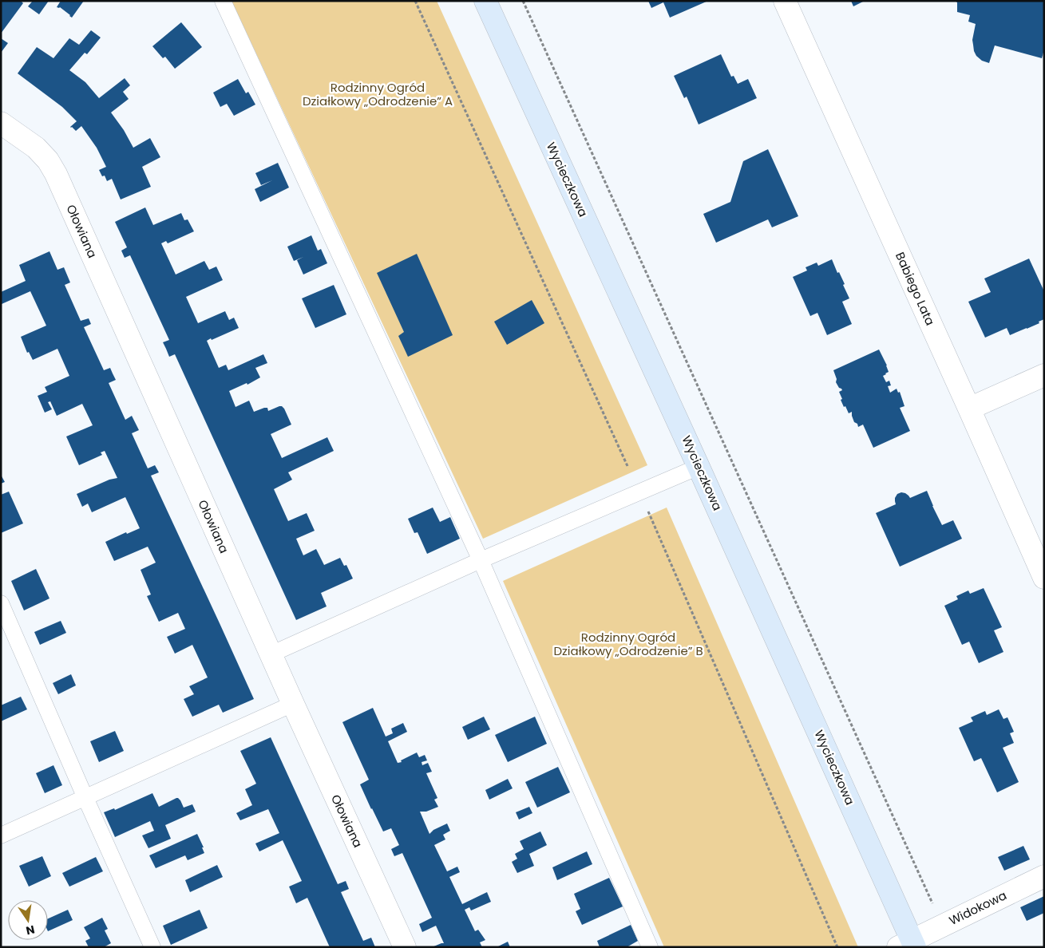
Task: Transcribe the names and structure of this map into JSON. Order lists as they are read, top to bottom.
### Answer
{
  "streets": {
    "street": [
      "Wycieczkowa",
      "Ołowiana",
      "Babiego Lata",
      "Widokowa"
    ]
  },
  "crossings": [
    ["Wycieczkowa", "Widokowa"]
  ],
  "parks": ["Rodzinny Ogród Działkowy „Odrodzenie” A", "Rodzinny Ogród Działkowy „Odrodzenie” B"],
  "north": "bottom"
}
